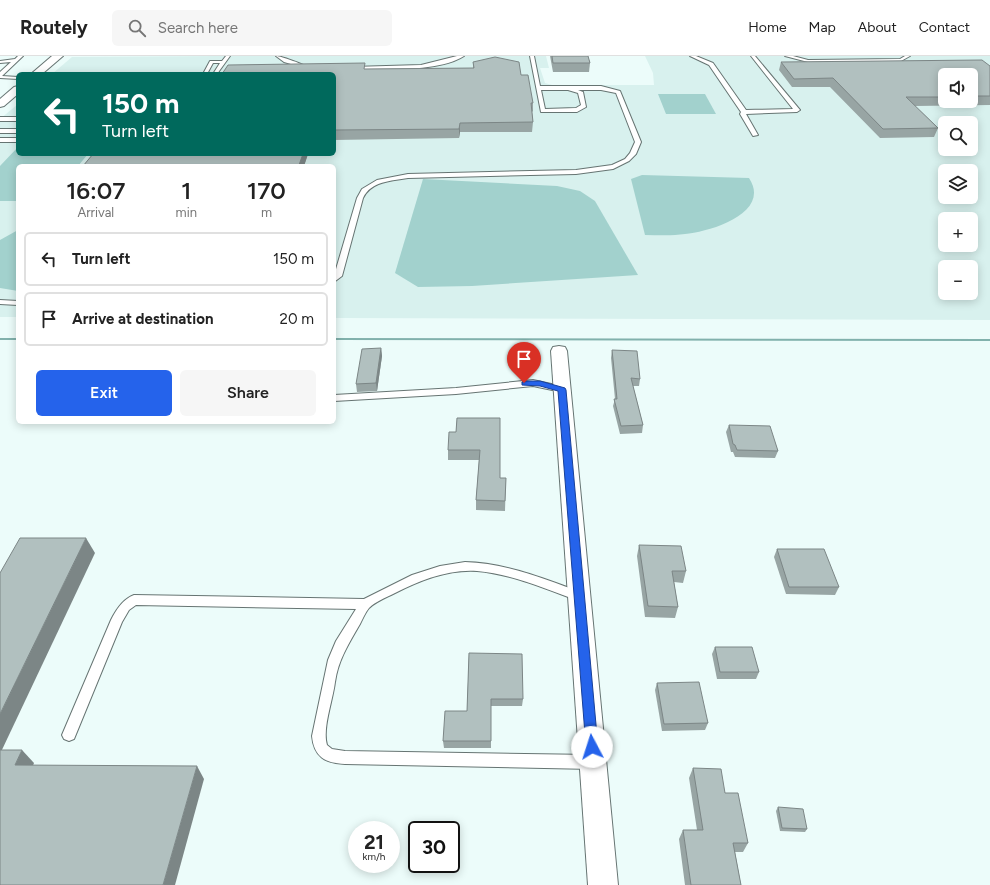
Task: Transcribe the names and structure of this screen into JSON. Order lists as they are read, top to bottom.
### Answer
{
  "page": {
    "header": "Routely",
    "search": "Search here",
    "nav": [
      "Home",
      "Map",
      "About",
      "Contact"
    ],
    "map_buttons": ["+", "−"],
    "turn": ["150 m", "Turn left"],
    "eta": [
      "16:07",
      "Arrival",
      "1",
      "min",
      "170",
      "m"
    ],
    "list": [
      {
        "name": "Turn left",
        "value": "150 m"
      },
      {
        "name": "Arrive at destination",
        "value": "20 m"
      }
    ],
    "buttons": ["Exit", "Share"],
    "speed": "21 km/h",
    "limit": "30"
  }
}
